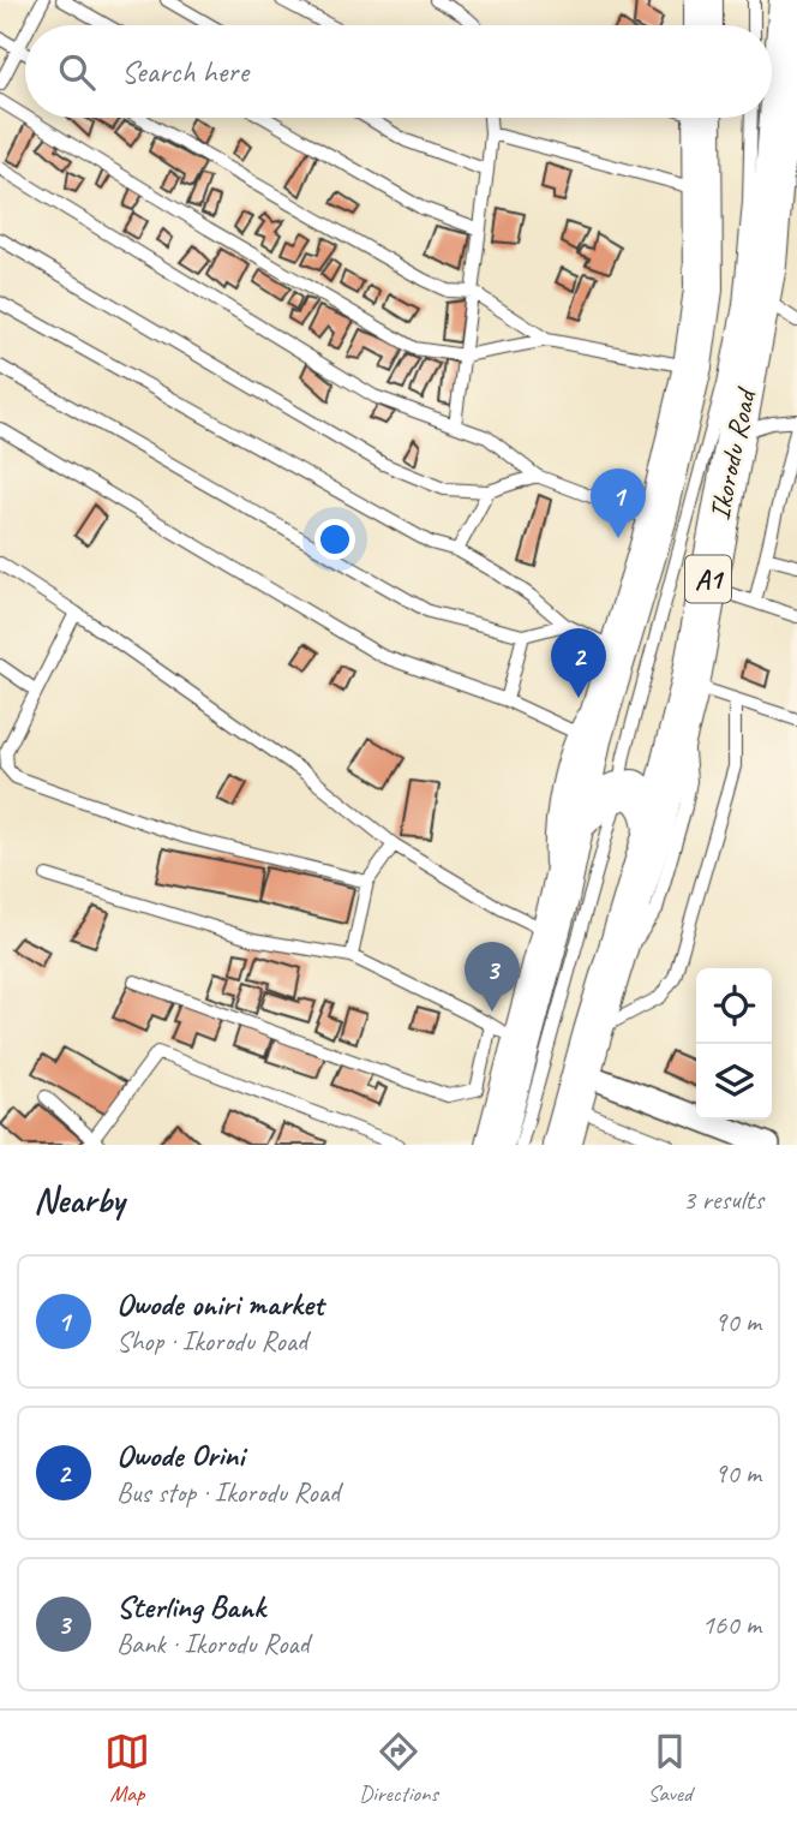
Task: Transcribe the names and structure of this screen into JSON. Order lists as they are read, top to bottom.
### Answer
{
  "streets": {
    "highway": ["Ikorodu Road", "A1"]
  },
  "page": {
    "search": "Search here",
    "pins": ["1", "2", "3"],
    "heading": ["Nearby", "3 results"],
    "list": [
      {
        "mark": "1",
        "name": "Owode oniri market",
        "note": "Shop · Ikorodu Road",
        "value": "90 m"
      },
      {
        "mark": "2",
        "name": "Owode Orini",
        "note": "Bus stop · Ikorodu Road",
        "value": "90 m"
      },
      {
        "mark": "3",
        "name": "Sterling Bank",
        "note": "Bank · Ikorodu Road",
        "value": "160 m"
      }
    ],
    "nav": ["Map", "Directions", "Saved"]
  }
}
